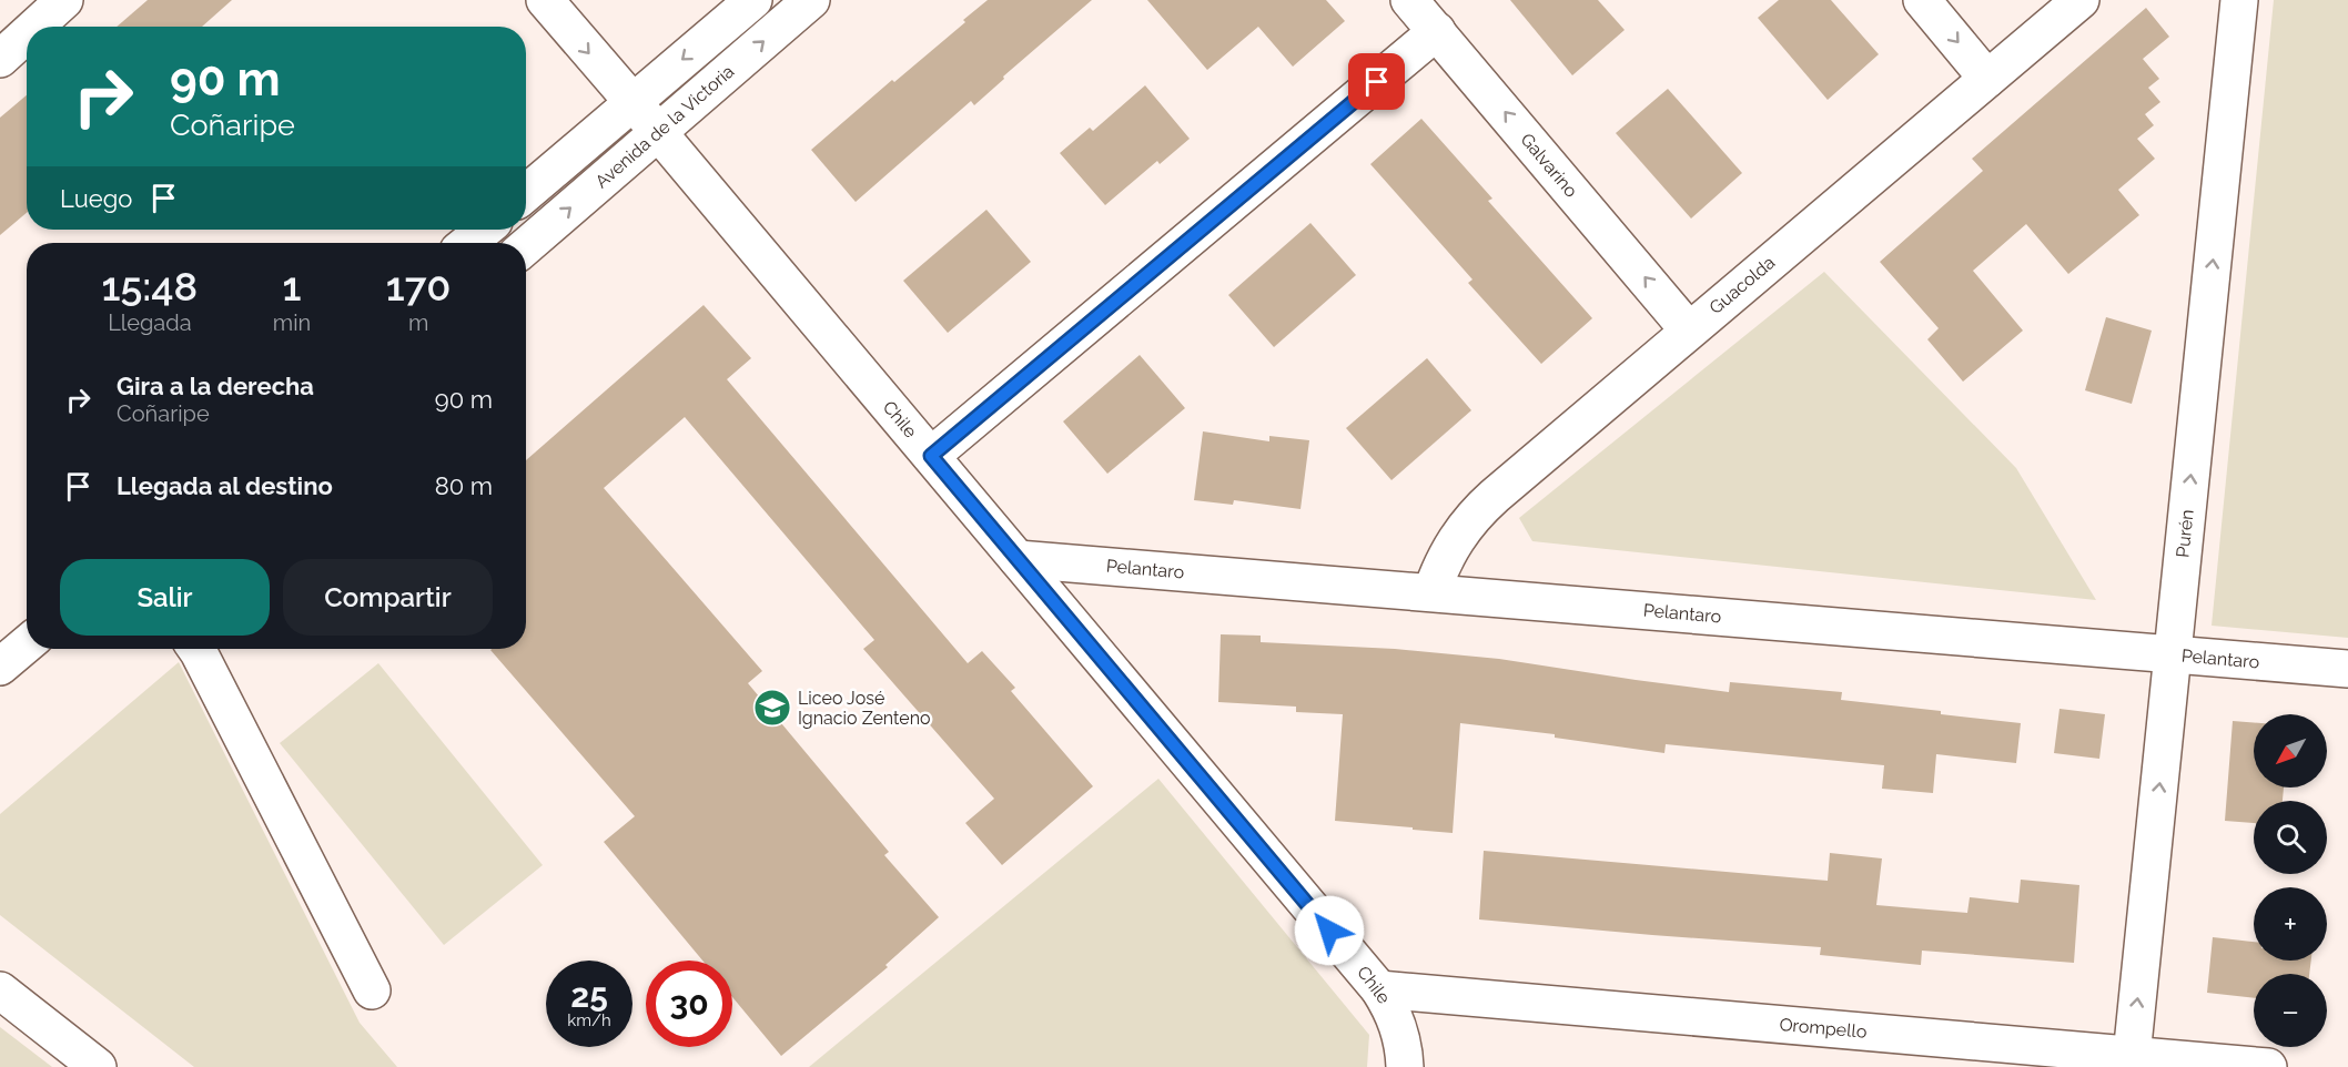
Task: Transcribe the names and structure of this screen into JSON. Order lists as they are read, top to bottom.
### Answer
{
  "streets": {
    "street": [
      "Avenida de la Victoria",
      "Galvarino",
      "Guacolda",
      "Chile",
      "Purén",
      "Pelantaro",
      "Orompello"
    ]
  },
  "crossings": [
    ["Avenida de la Victoria", "Chile"],
    ["Galvarino", "Guacolda"],
    ["Guacolda", "Pelantaro"],
    ["Chile", "Pelantaro"],
    ["Chile", "Orompello"],
    ["Purén", "Pelantaro"],
    ["Purén", "Orompello"]
  ],
  "one_way": ["Galvarino", "Purén"],
  "places": {
    "school or university": ["Liceo José Ignacio Zenteno"]
  },
  "north": "bottom left",
  "page": {
    "turn": ["90 m", "Coñaripe"],
    "then": "Luego",
    "eta": [
      "15:48",
      "Llegada",
      "1",
      "min",
      "170",
      "m"
    ],
    "list": [
      {
        "name": "Gira a la derecha",
        "note": "Coñaripe",
        "value": "90 m"
      },
      {
        "name": "Llegada al destino",
        "value": "80 m"
      }
    ],
    "buttons": ["Salir", "Compartir"],
    "map_buttons": ["+", "−"],
    "speed": "25 km/h",
    "limit": "30"
  }
}
